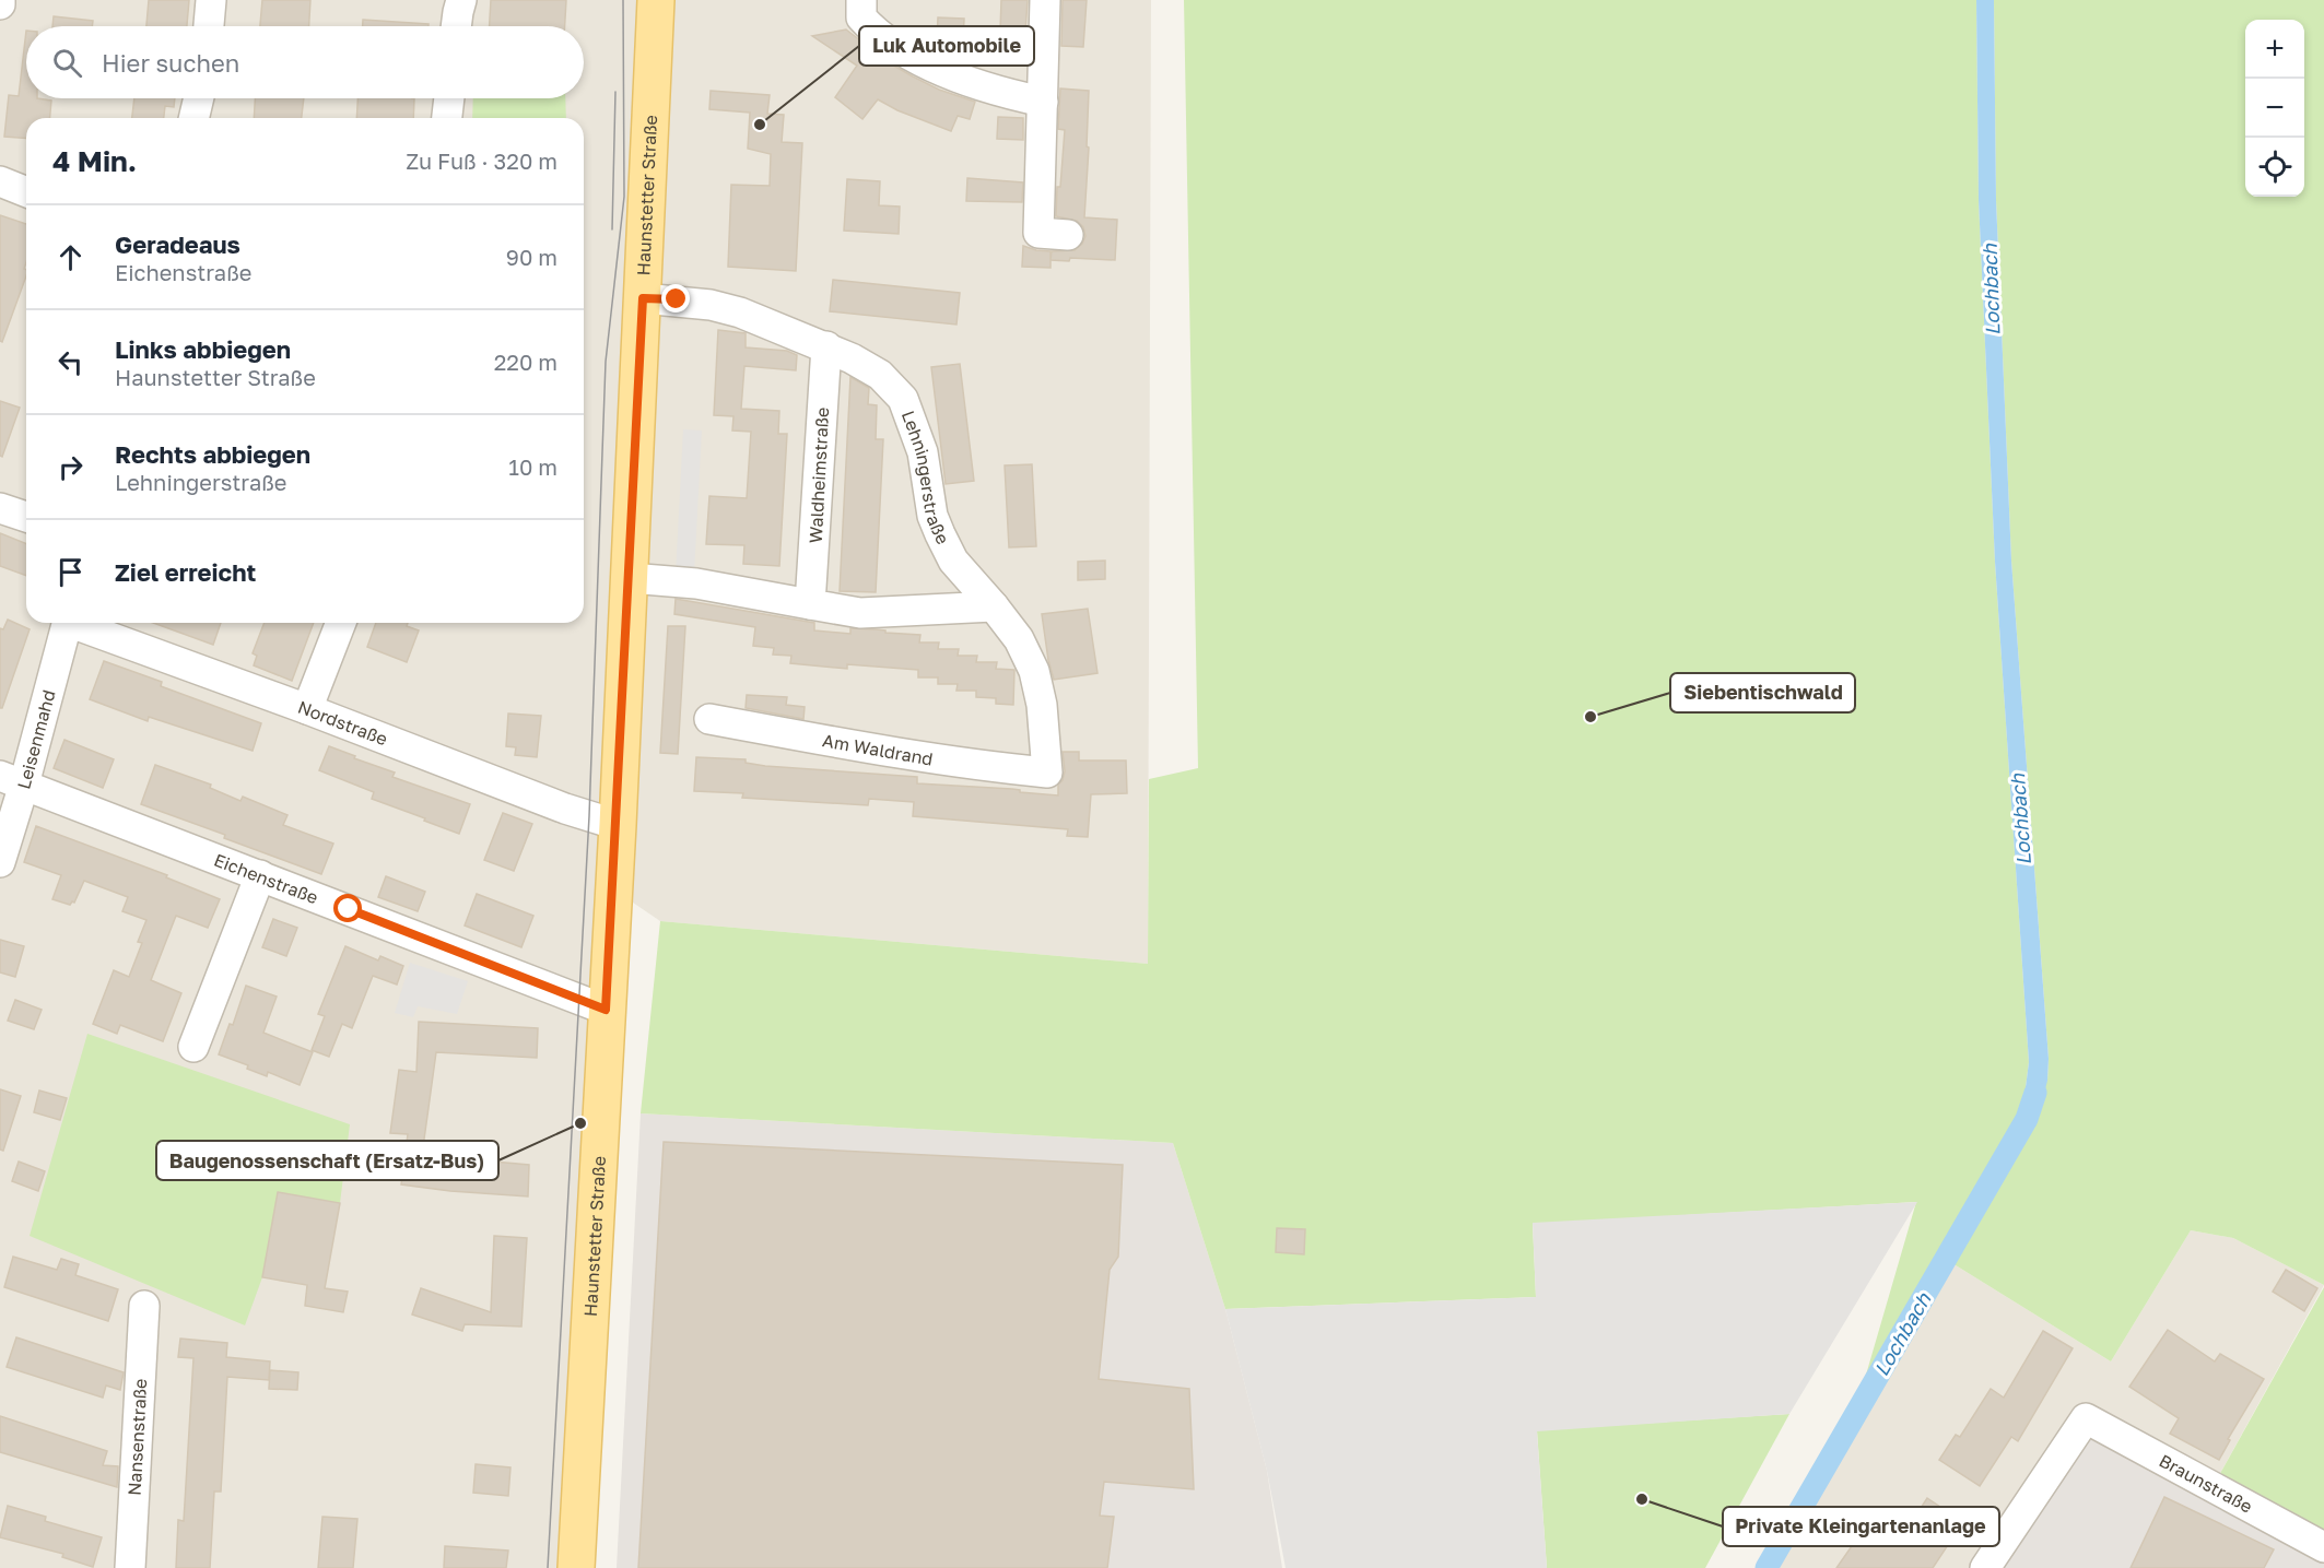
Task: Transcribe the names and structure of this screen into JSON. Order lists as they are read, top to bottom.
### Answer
{
  "streets": {
    "main road": ["Haunstetter Straße"],
    "street": [
      "Waldheimstraße",
      "Lehningerstraße",
      "Nordstraße",
      "Leisenmahd",
      "Am Waldrand",
      "Eichenstraße",
      "Nansenstraße",
      "Braunstraße"
    ]
  },
  "crossings": [
    ["Haunstetter Straße", "Lehningerstraße"],
    ["Haunstetter Straße", "Nordstraße"],
    ["Haunstetter Straße", "Eichenstraße"],
    ["Waldheimstraße", "Lehningerstraße"],
    ["Lehningerstraße", "Am Waldrand"],
    ["Leisenmahd", "Eichenstraße"]
  ],
  "water": ["Lochbach"],
  "places": [
    "Luk Automobile",
    "Siebentischwald",
    "Baugenossenschaft (Ersatz-Bus)",
    "Private Kleingartenanlage"
  ],
  "page": {
    "map_buttons": ["+", "−"],
    "search": "Hier suchen",
    "heading": ["4 Min.", "Zu Fuß · 320 m"],
    "list": [
      ["Geradeaus", "Eichenstraße", "90 m"],
      ["Links abbiegen", "Haunstetter Straße", "220 m"],
      ["Rechts abbiegen", "Lehningerstraße", "10 m"],
      "Ziel erreicht"
    ]
  }
}
